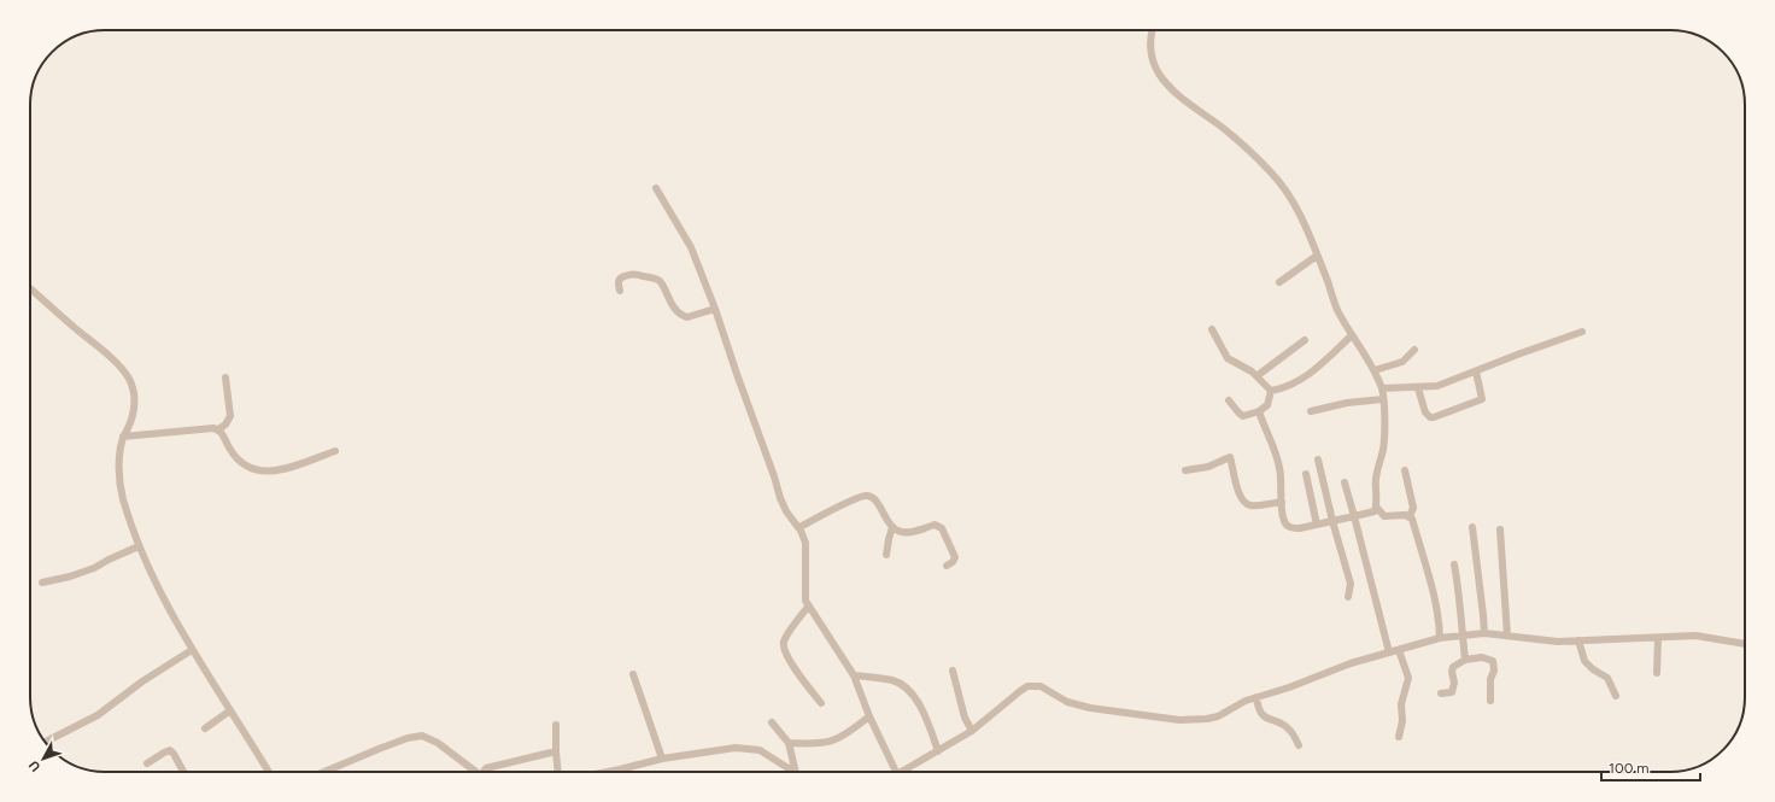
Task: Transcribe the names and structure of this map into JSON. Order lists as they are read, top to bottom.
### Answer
{
  "scale_bar": "100 m",
  "north": "bottom left"
}
